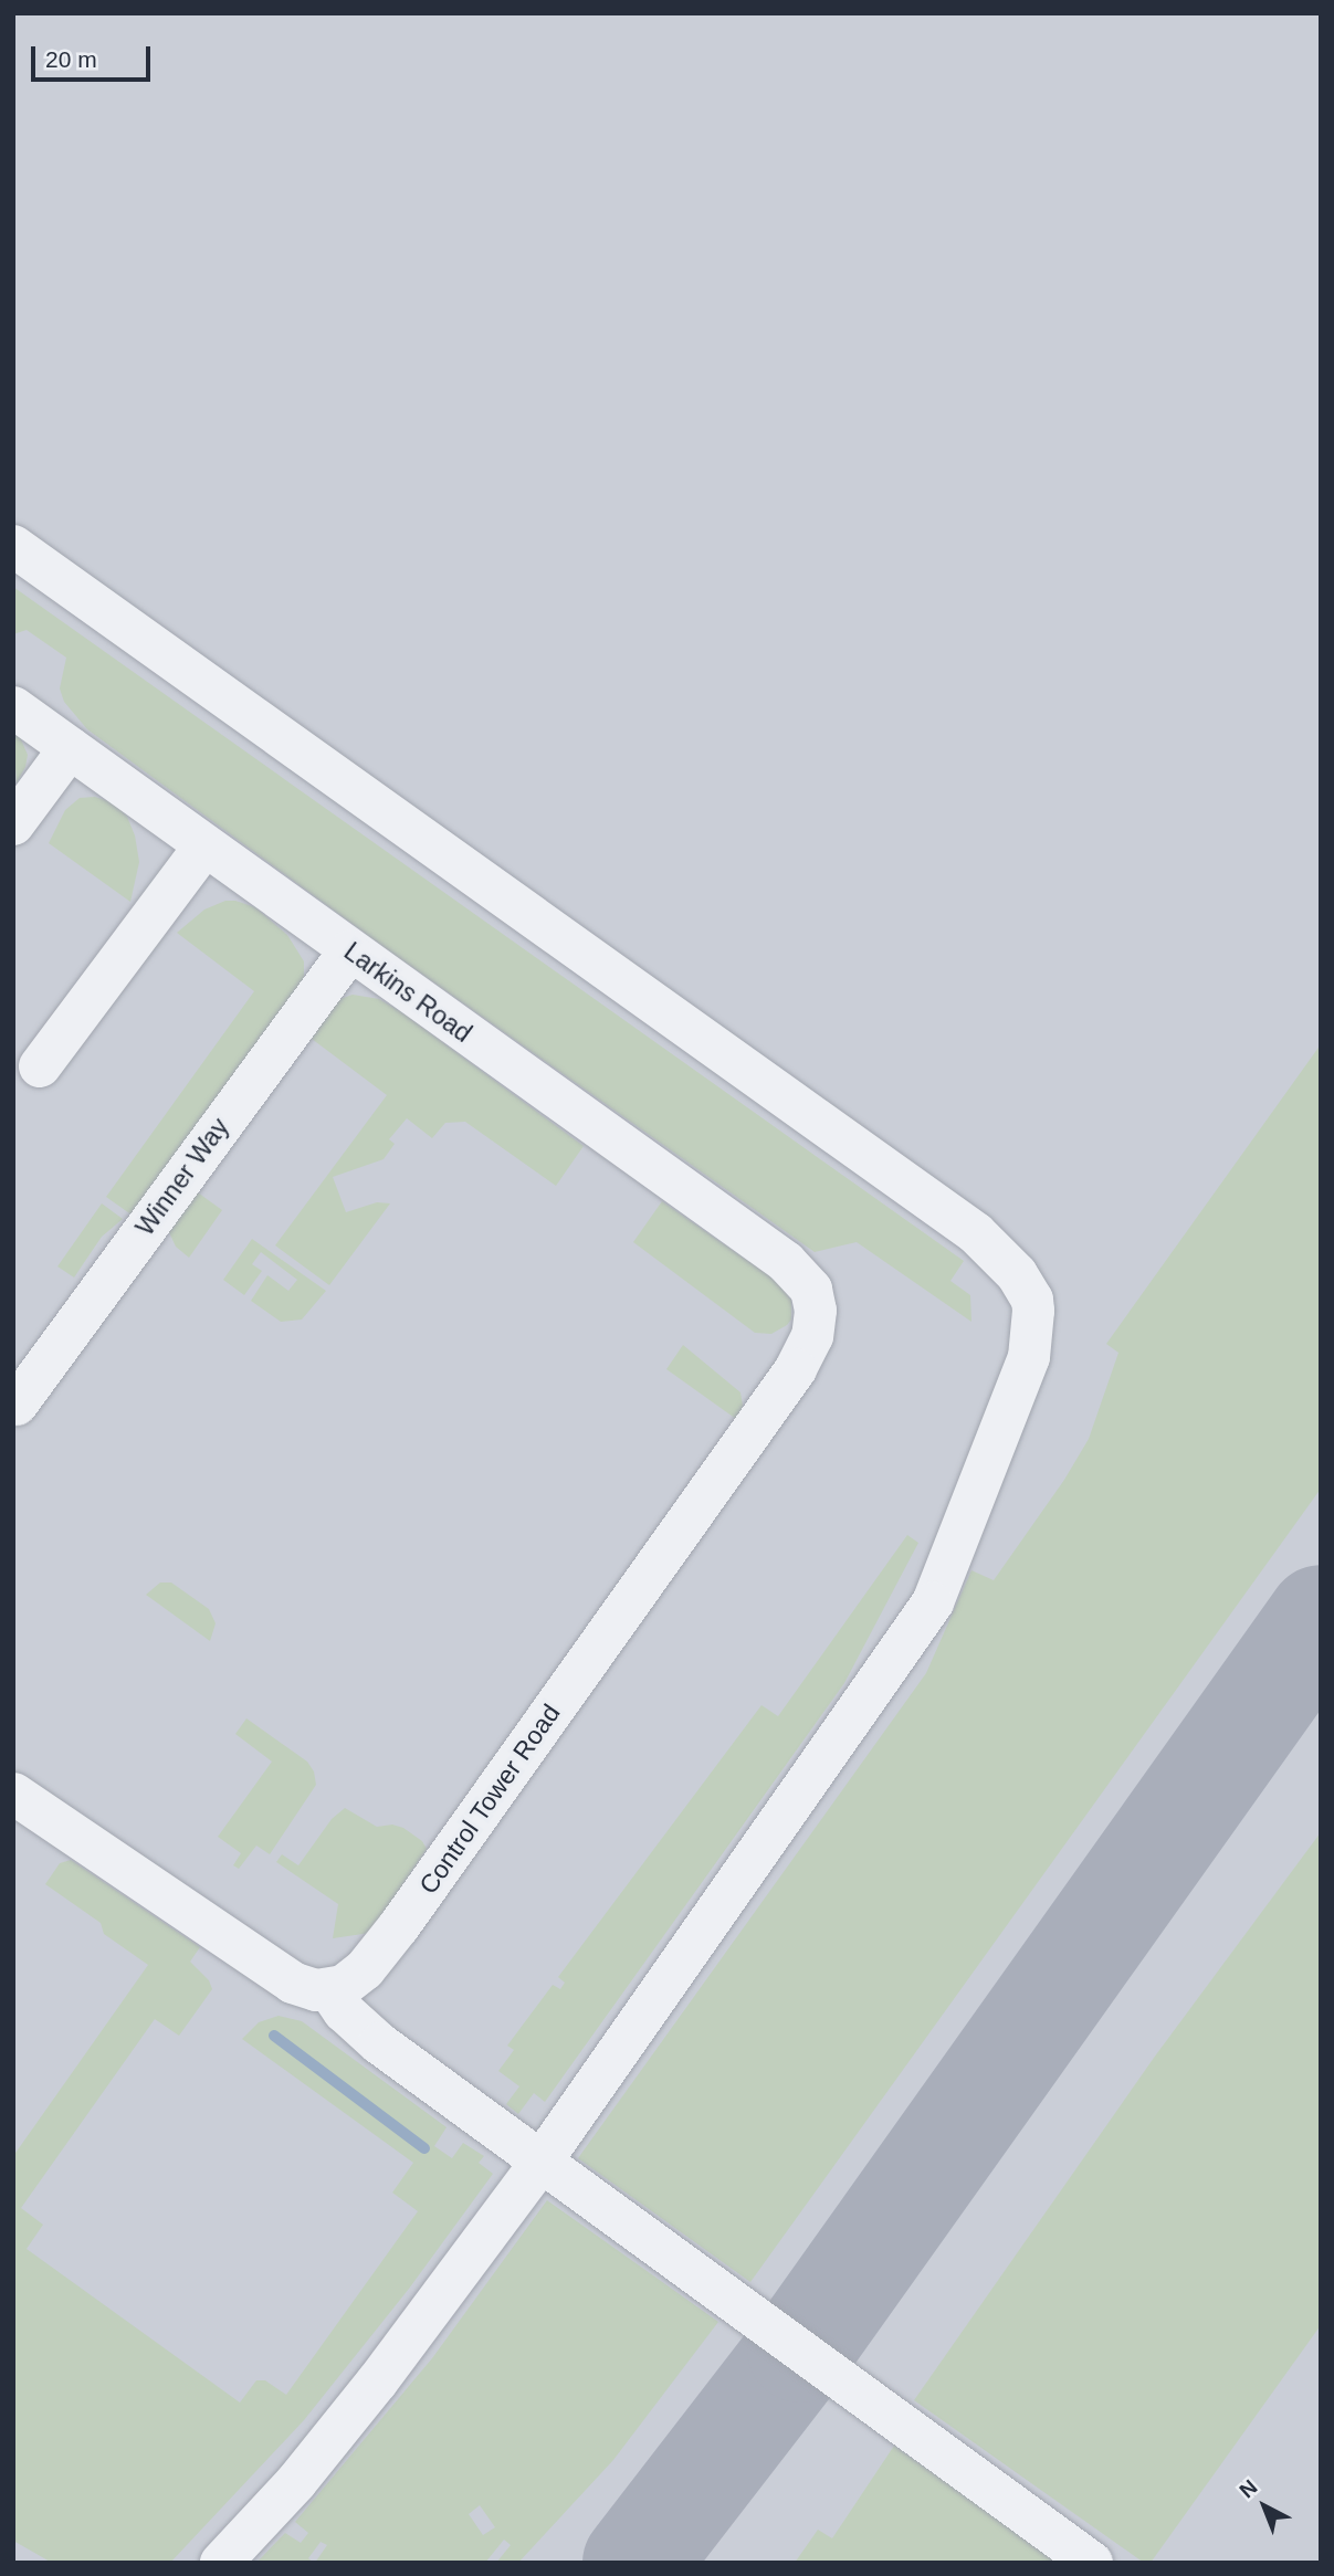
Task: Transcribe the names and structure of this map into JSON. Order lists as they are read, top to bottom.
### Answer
{
  "streets": {
    "lane": ["Larkins Road", "Winner Way", "Control Tower Road"]
  },
  "crossings": [
    ["Larkins Road", "Winner Way"],
    ["Larkins Road", "Control Tower Road"]
  ],
  "scale_bar": "20 m",
  "north": "top left"
}
